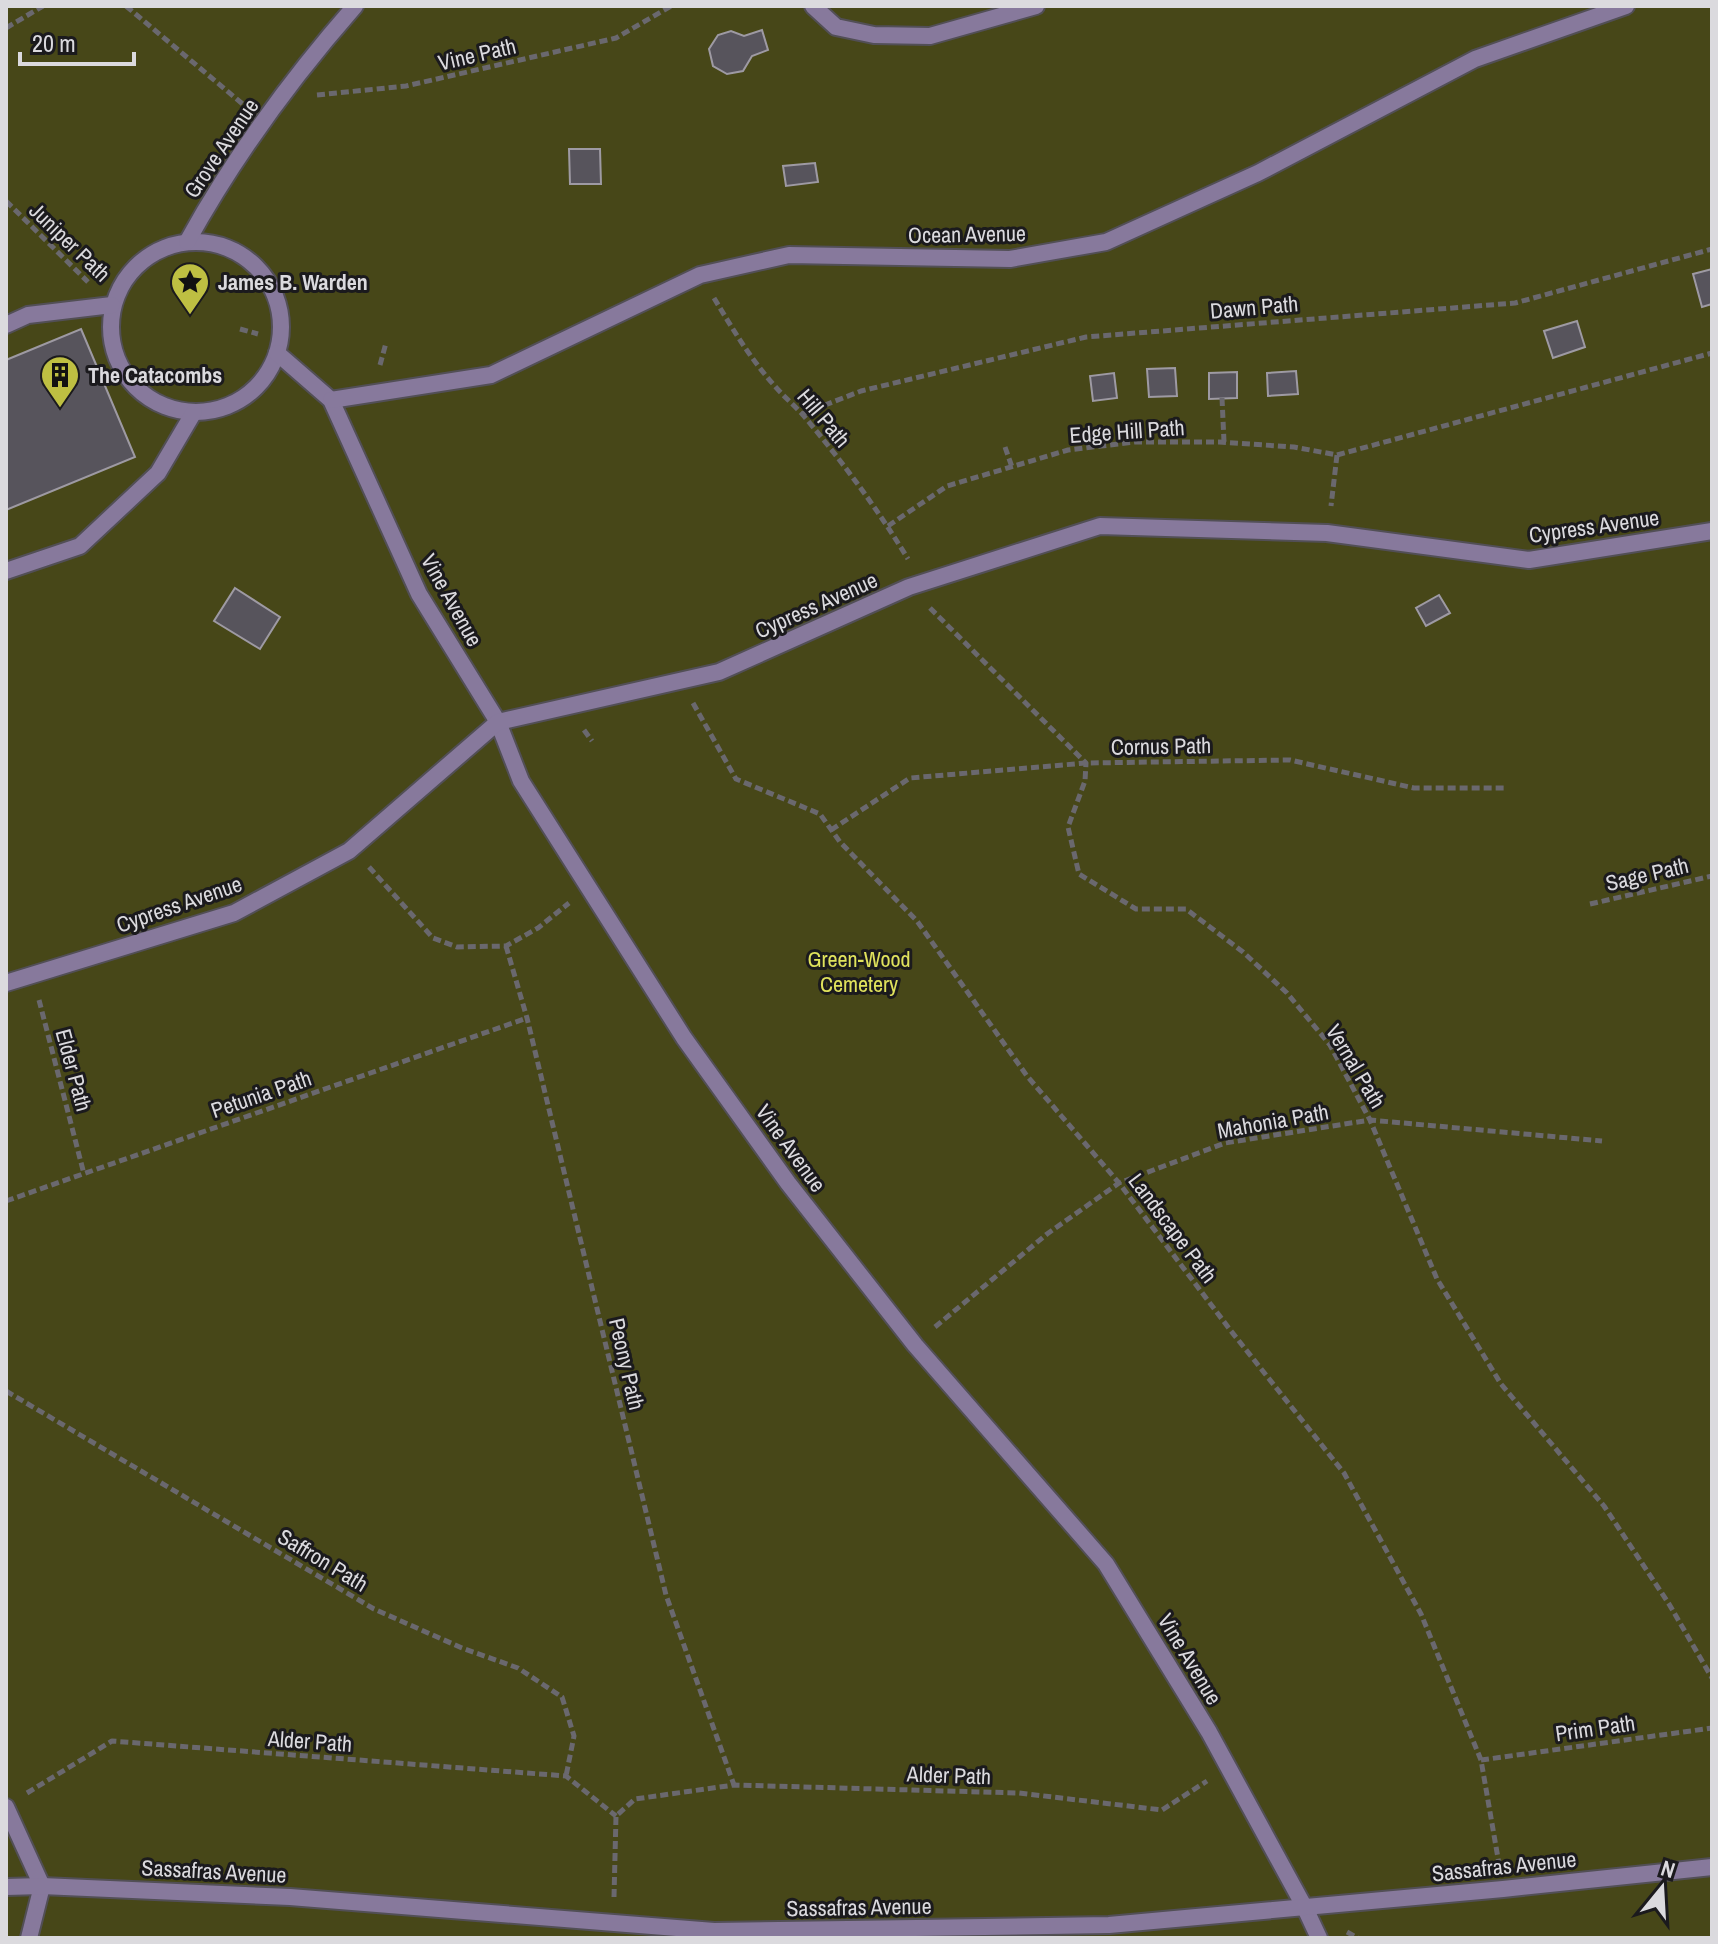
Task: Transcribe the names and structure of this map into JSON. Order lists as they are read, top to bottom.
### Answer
{
  "streets": {
    "lane": [
      "Grove Avenue",
      "Ocean Avenue",
      "Cypress Avenue",
      "Vine Avenue",
      "Sassafras Avenue"
    ],
    "path": [
      "Vine Path",
      "Juniper Path",
      "Dawn Path",
      "Hill Path",
      "Edge Hill Path",
      "Cornus Path",
      "Sage Path",
      "Vernal Path",
      "Elder Path",
      "Petunia Path",
      "Mahonia Path",
      "Landscape Path",
      "Peony Path",
      "Saffron Path",
      "Prim Path",
      "Alder Path"
    ]
  },
  "crossings": [
    ["Vine Path", "Grove Avenue"],
    ["Grove Avenue", "Juniper Path"],
    ["Grove Avenue", "Vine Avenue"],
    ["Ocean Avenue", "Hill Path"],
    ["Ocean Avenue", "Vine Avenue"],
    ["Juniper Path", "Vine Avenue"],
    ["Dawn Path", "Hill Path"],
    ["Hill Path", "Edge Hill Path"],
    ["Hill Path", "Cypress Avenue"],
    ["Cypress Avenue", "Vine Avenue"],
    ["Cypress Avenue", "Elder Path"],
    ["Cypress Avenue", "Landscape Path"],
    ["Vine Avenue", "Mahonia Path"],
    ["Vine Avenue", "Alder Path"],
    ["Vine Avenue", "Sassafras Avenue"],
    ["Cornus Path", "Vernal Path"],
    ["Cornus Path", "Landscape Path"],
    ["Vernal Path", "Mahonia Path"],
    ["Elder Path", "Petunia Path"],
    ["Petunia Path", "Peony Path"],
    ["Mahonia Path", "Landscape Path"],
    ["Landscape Path", "Prim Path"],
    ["Landscape Path", "Sassafras Avenue"],
    ["Peony Path", "Alder Path"],
    ["Saffron Path", "Alder Path"]
  ],
  "parks": ["Green-Wood Cemetery"],
  "places": {
    "place": ["James B. Warden"],
    "building": ["The Catacombs"]
  },
  "scale_bar": "20 m",
  "north": "top"
}
